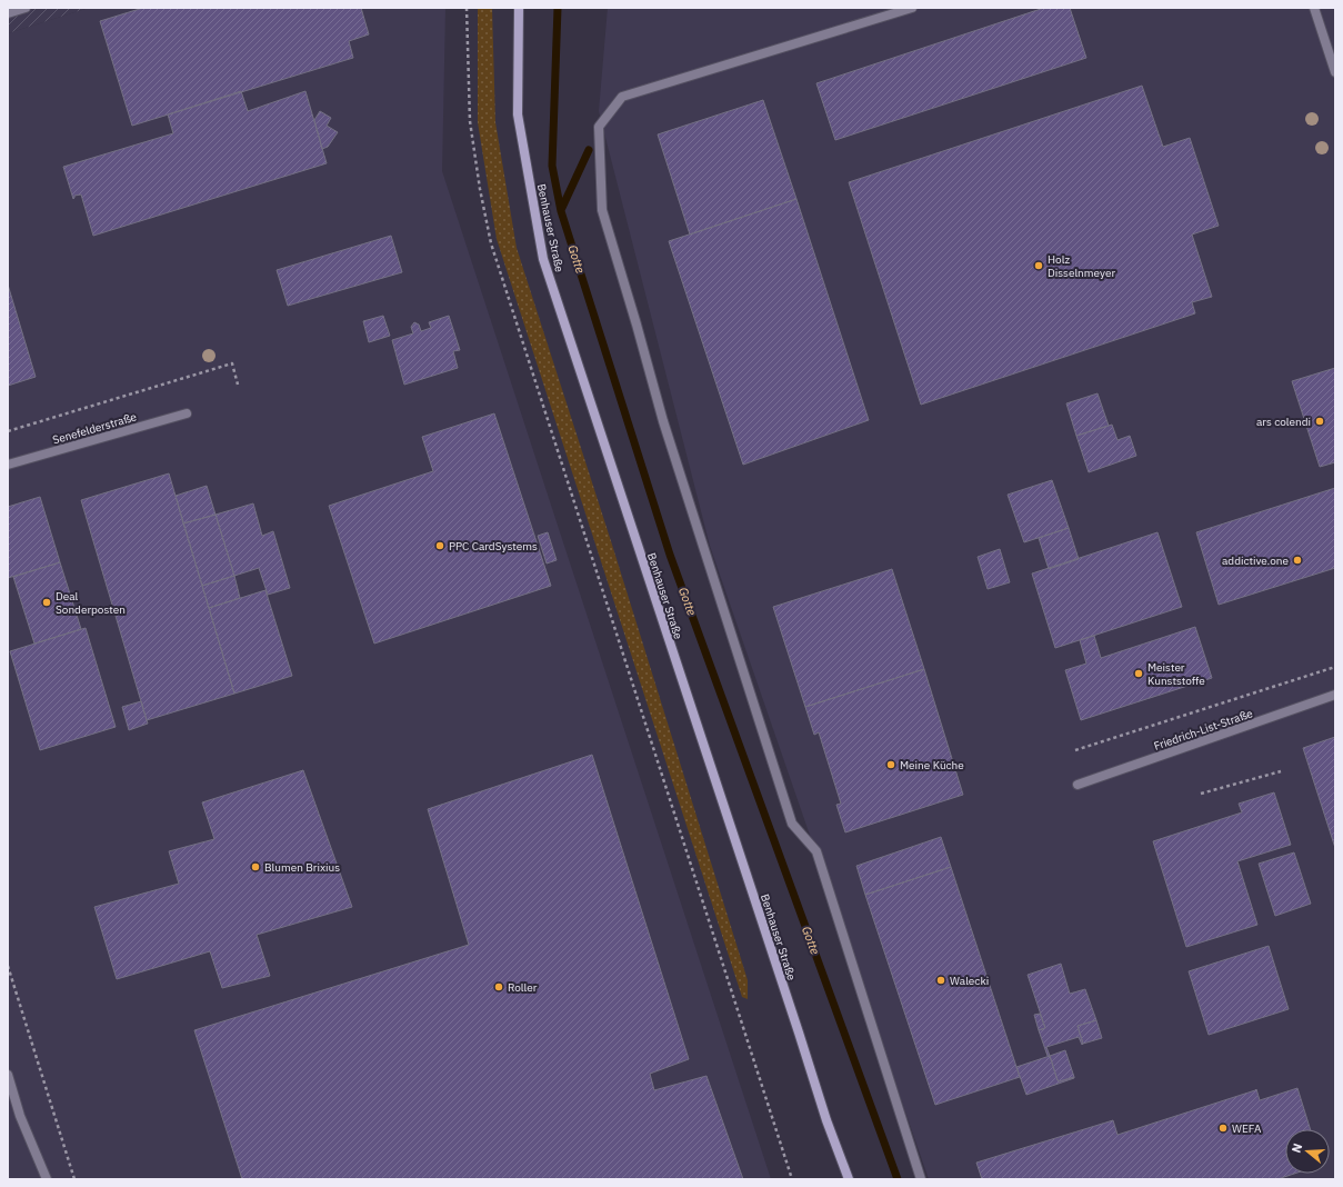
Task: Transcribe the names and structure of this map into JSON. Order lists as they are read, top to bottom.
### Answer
{
  "streets": {
    "main road": ["Benhauser Straße"],
    "street": ["Senefelderstraße", "Friedrich-List-Straße"]
  },
  "water": ["Gotte"],
  "places": [
    "Holz Disselnmeyer",
    "ars colendi",
    "PPC CardSystems",
    "addictive.one",
    "Deal Sonderposten",
    "Meister Kunststoffe",
    "Meine Küche",
    "Blumen Brixius",
    "Walecki",
    "Roller",
    "WEFA"
  ],
  "north": "left"
}
